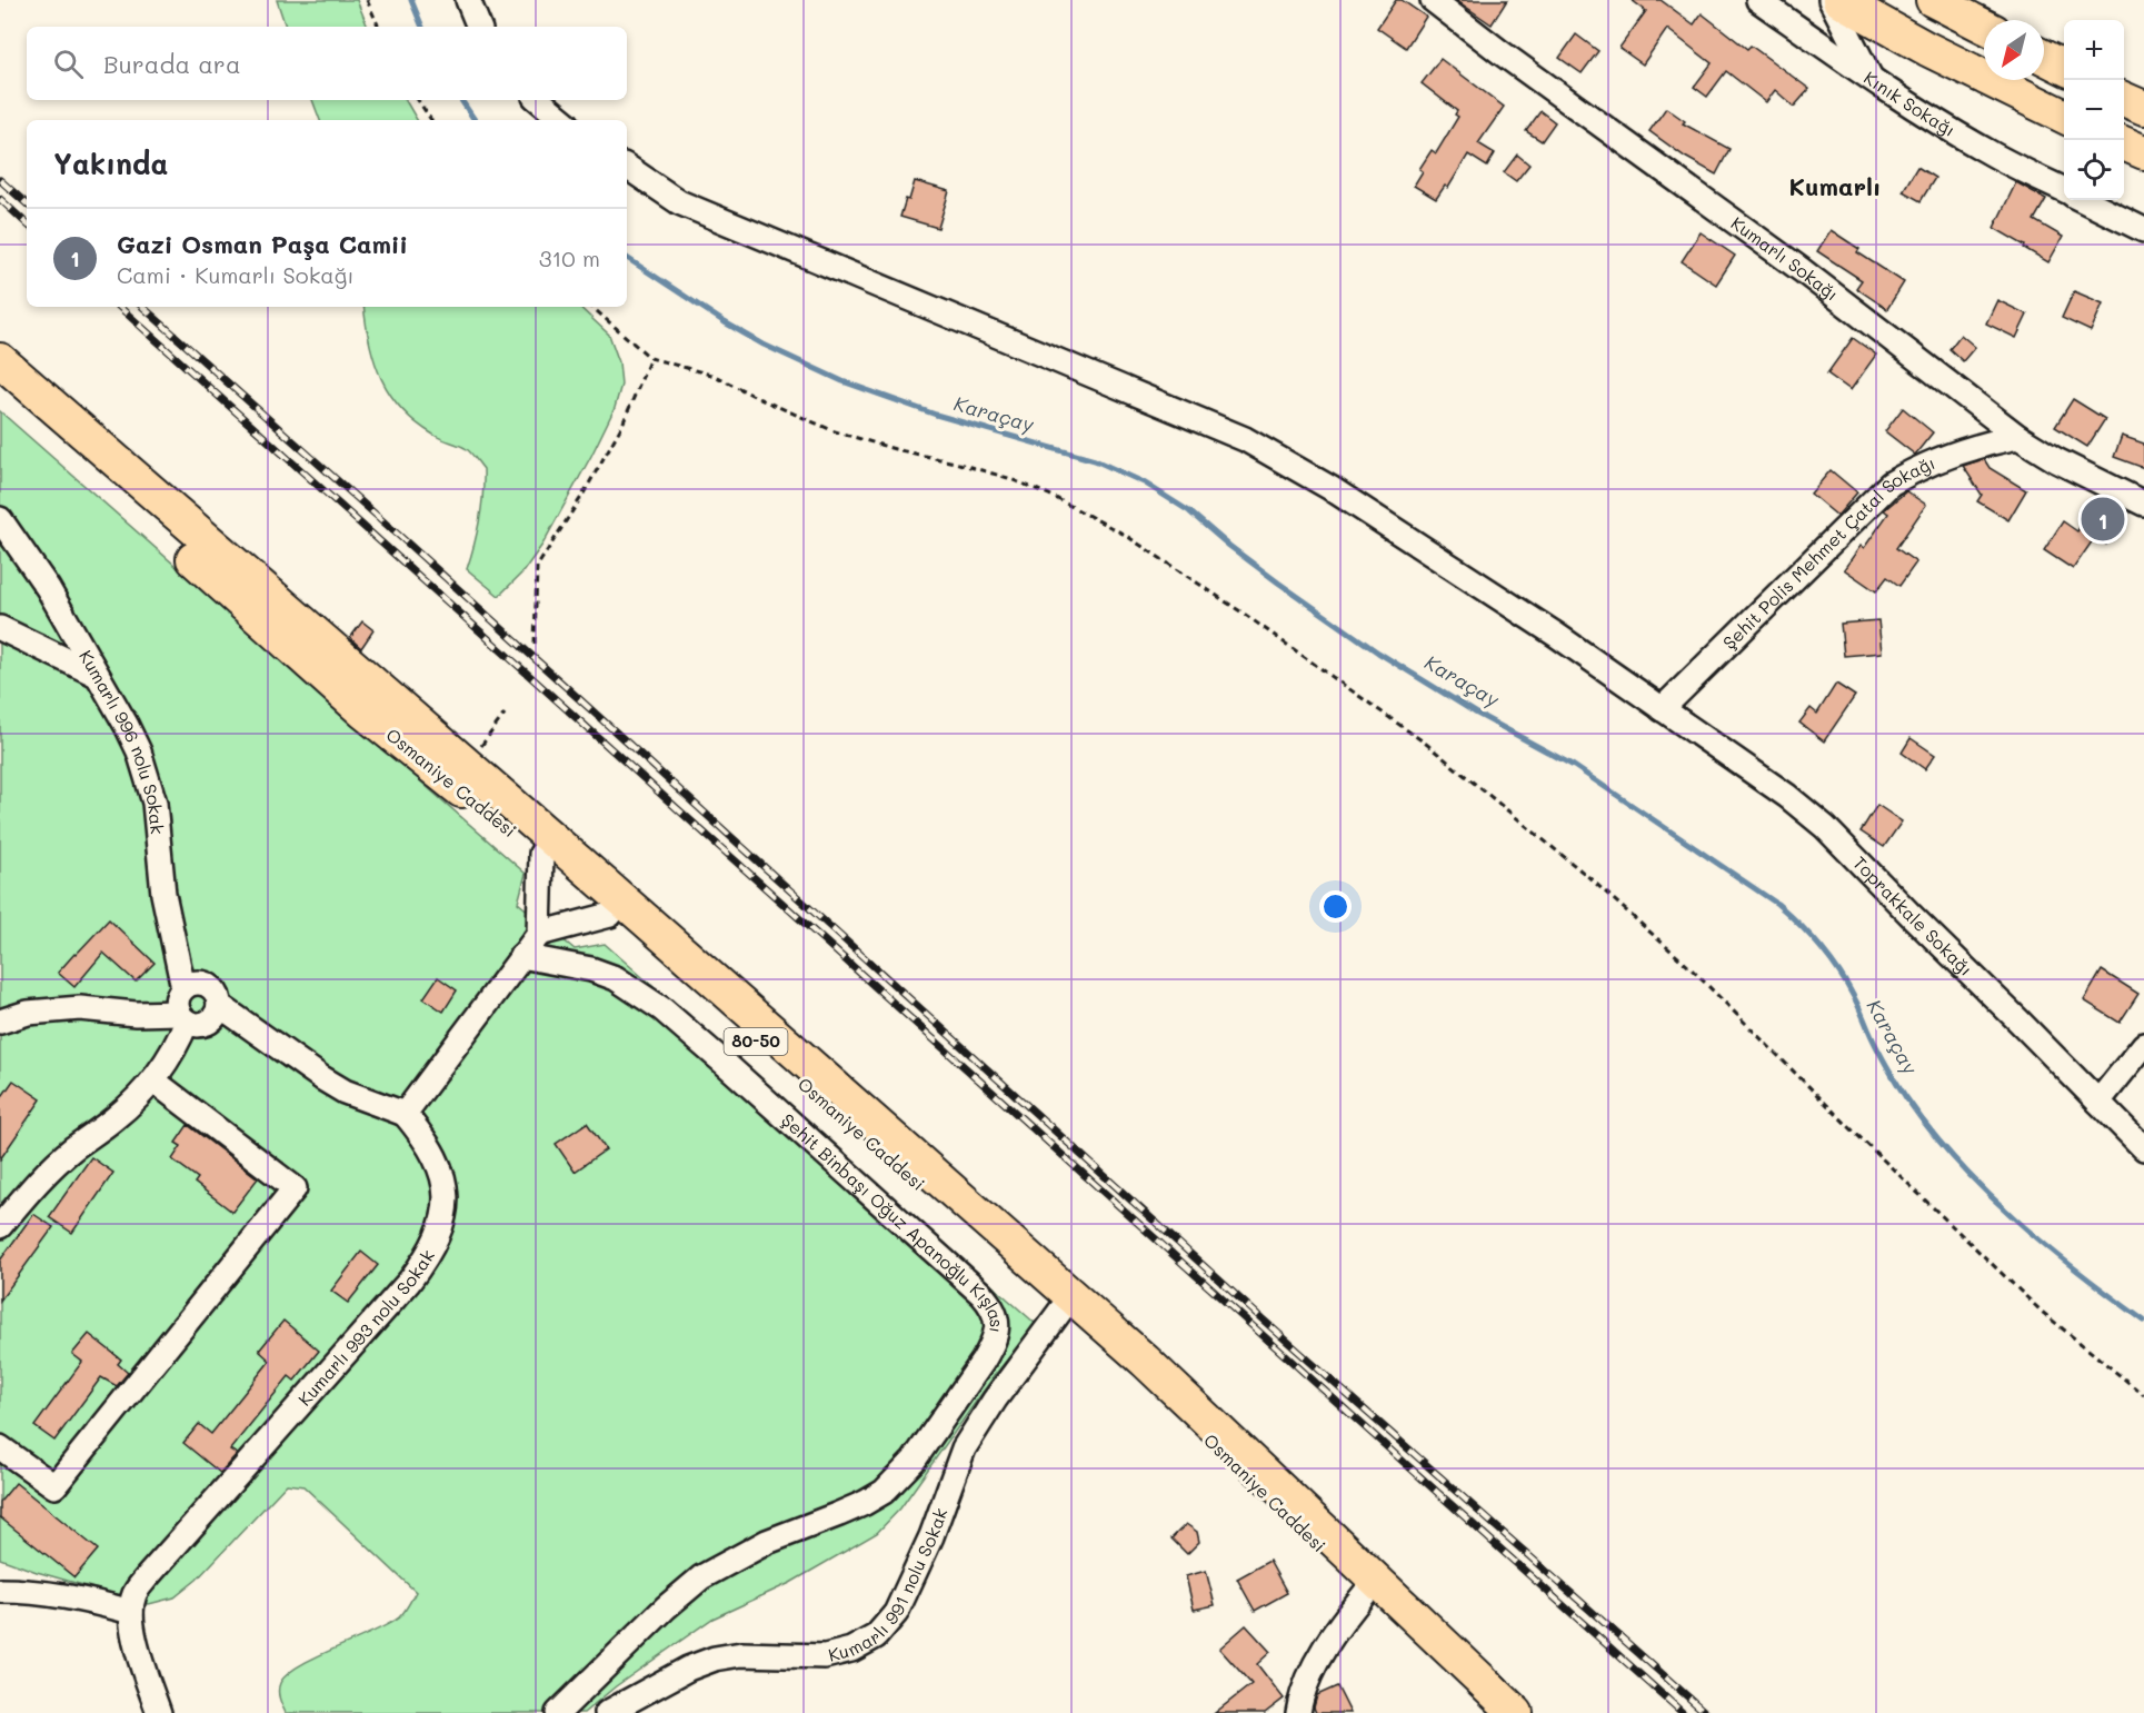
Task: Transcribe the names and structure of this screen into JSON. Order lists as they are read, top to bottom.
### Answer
{
  "streets": {
    "highway": ["Osmaniye Caddesi", "80-50"],
    "street": [
      "Kınık Sokağı",
      "Kumarlı Sokağı",
      "Şehit Polis Mehmet Çatal Sokağı",
      "Kumarlı 996 nolu Sokak",
      "Toprakkale Sokağı",
      "Şehit Binbaşı Oğuz Apanoğlu Kışlası",
      "Kumarlı 993 nolu Sokak",
      "Kumarlı 991 nolu Sokak"
    ]
  },
  "crossings": [
    ["Kumarlı Sokağı", "Şehit Polis Mehmet Çatal Sokağı"],
    ["Şehit Polis Mehmet Çatal Sokağı", "Toprakkale Sokağı"],
    ["Osmaniye Caddesi", "Kumarlı 991 nolu Sokak"]
  ],
  "districts": ["Kumarlı"],
  "water": ["Karaçay"],
  "north": "bottom left",
  "page": {
    "map_buttons": ["+", "−"],
    "search": "Burada ara",
    "heading": "Yakında",
    "list": [
      {
        "mark": "1",
        "name": "Gazi Osman Paşa Camii",
        "note": "Cami · Kumarlı Sokağı",
        "value": "310 m"
      }
    ],
    "pins": "1"
  }
}
